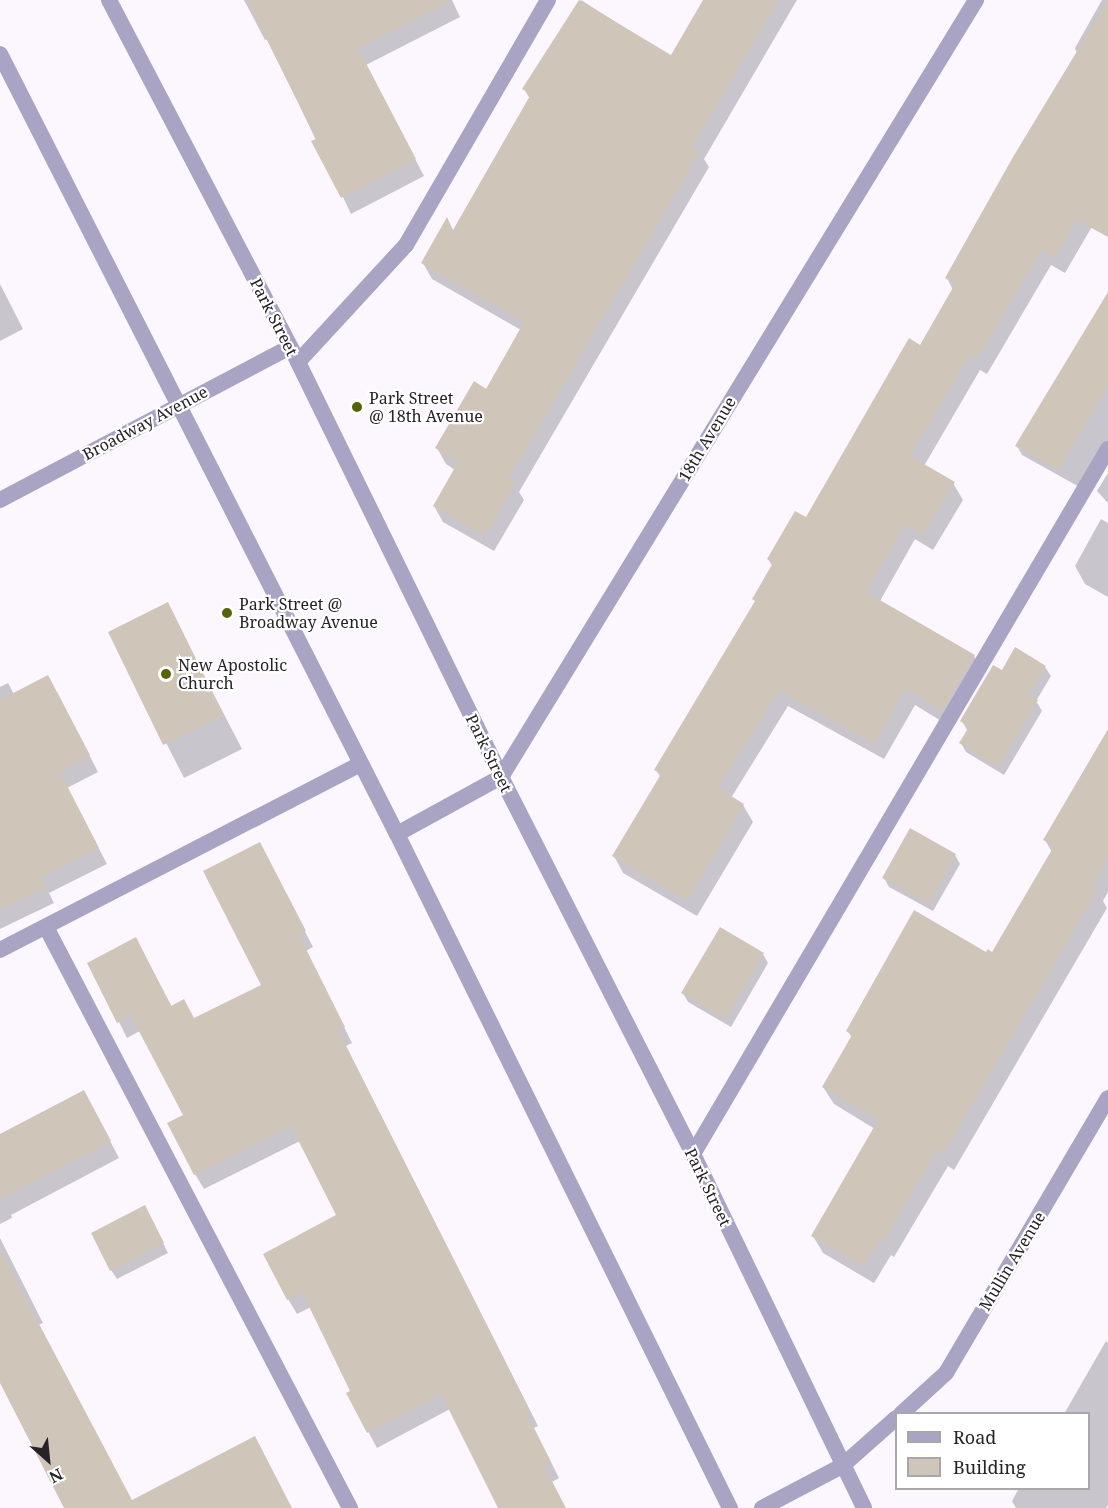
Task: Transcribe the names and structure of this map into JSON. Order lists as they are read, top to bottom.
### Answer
{
  "streets": {
    "street": [
      "Park Street",
      "Broadway Avenue",
      "18th Avenue",
      "Mullin Avenue"
    ]
  },
  "crossings": [
    ["Park Street", "Broadway Avenue"],
    ["Park Street", "18th Avenue"]
  ],
  "places": ["Park Street @ 18th Avenue", "Park Street @ Broadway Avenue", "New Apostolic Church"],
  "legend": ["Road", "Building"],
  "north": "bottom right"
}
